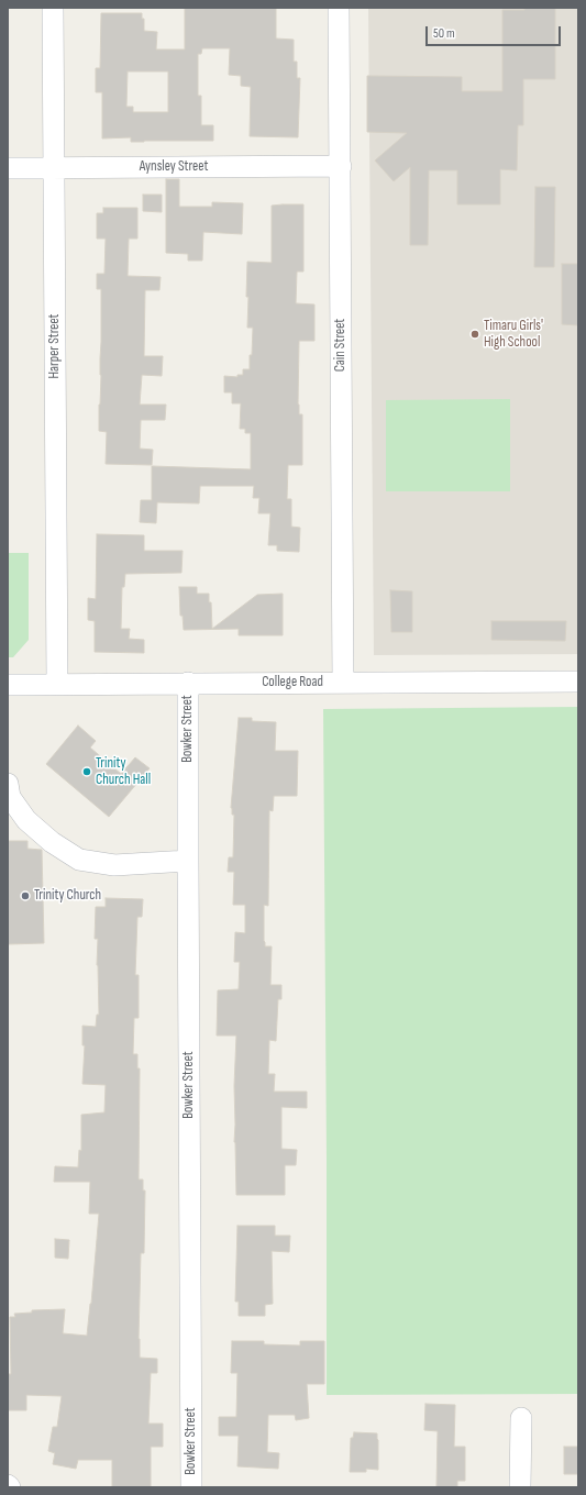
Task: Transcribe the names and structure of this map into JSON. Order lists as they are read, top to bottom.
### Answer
{
  "streets": {
    "street": [
      "Aynsley Street",
      "Cain Street",
      "Harper Street",
      "College Road",
      "Bowker Street"
    ]
  },
  "crossings": [
    ["Aynsley Street", "Cain Street"],
    ["Aynsley Street", "Harper Street"],
    ["Cain Street", "College Road"],
    ["Harper Street", "College Road"],
    ["College Road", "Bowker Street"]
  ],
  "places": ["Timaru Girls' High School", "Trinity Church Hall", "Trinity Church"],
  "scale_bar": "50 m"
}
